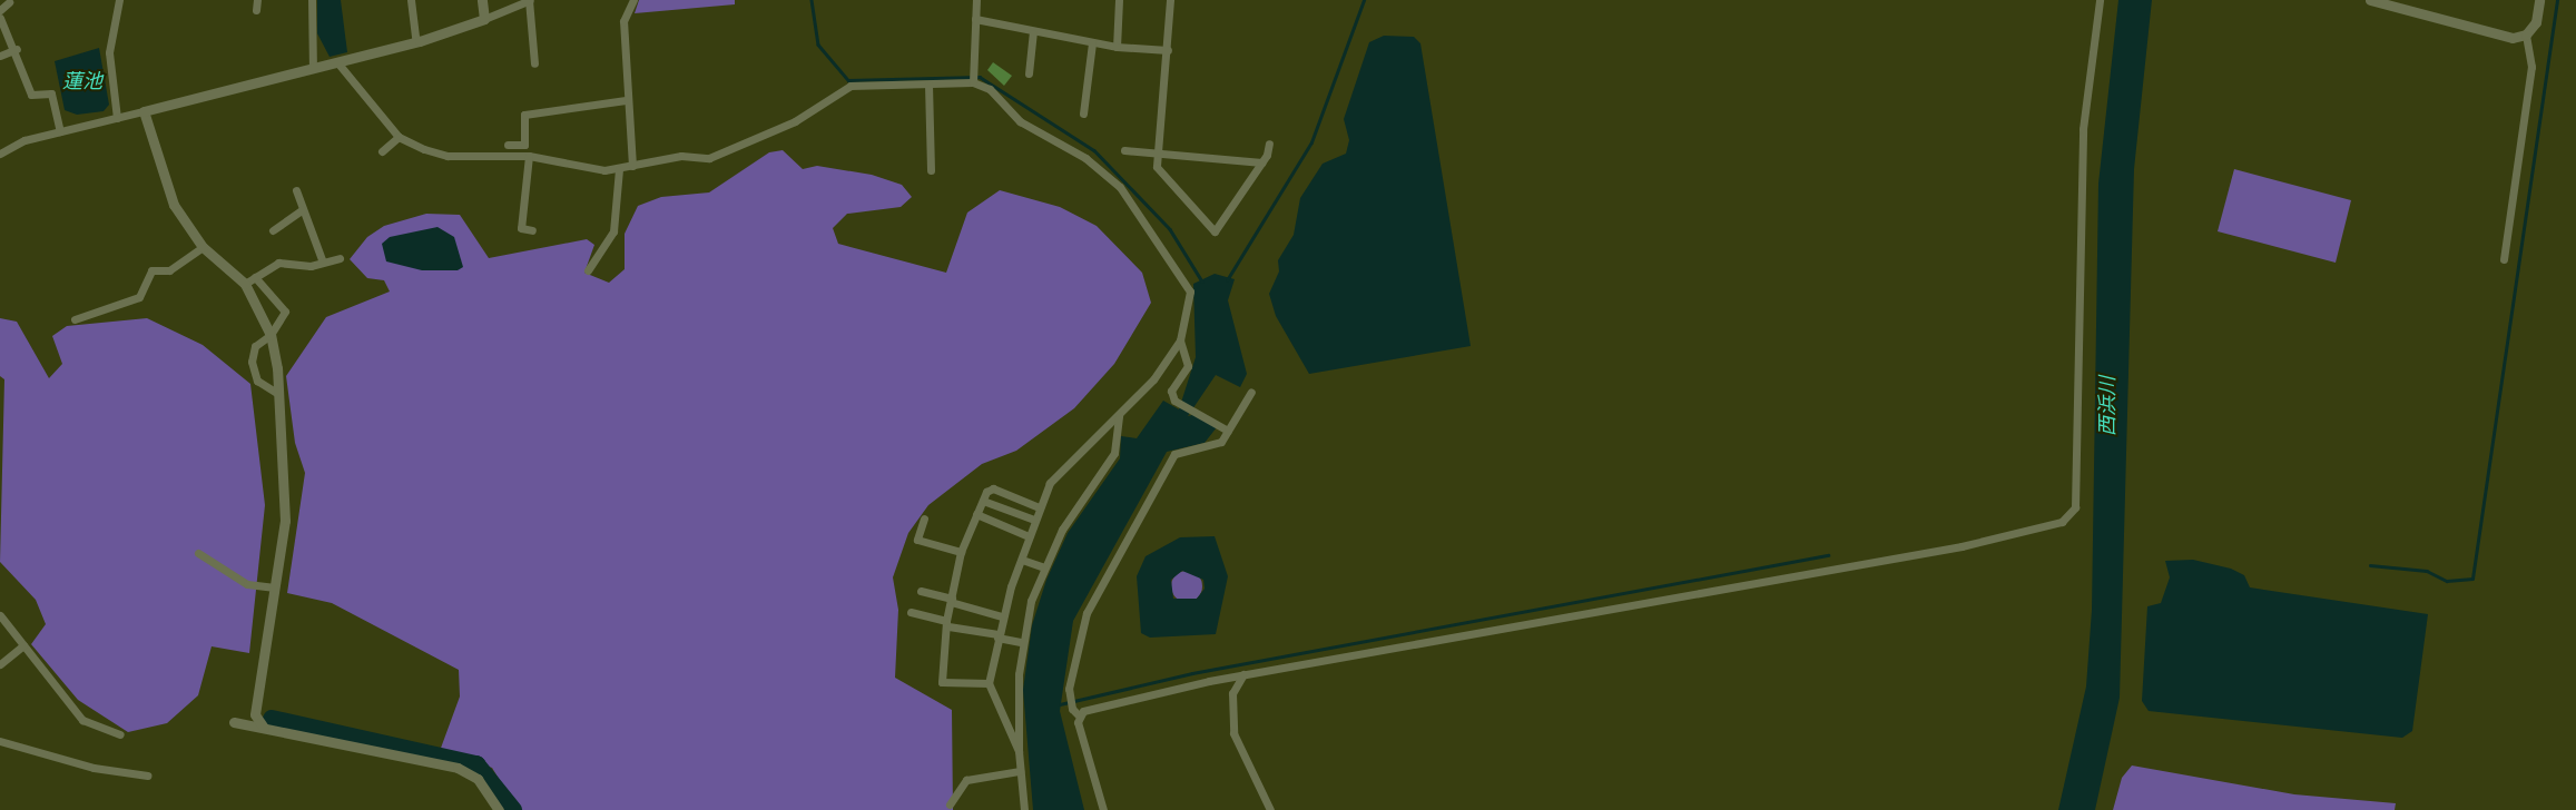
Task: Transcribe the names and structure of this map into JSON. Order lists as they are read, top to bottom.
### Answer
{
  "water": ["蓮池", "西浜川"]
}
